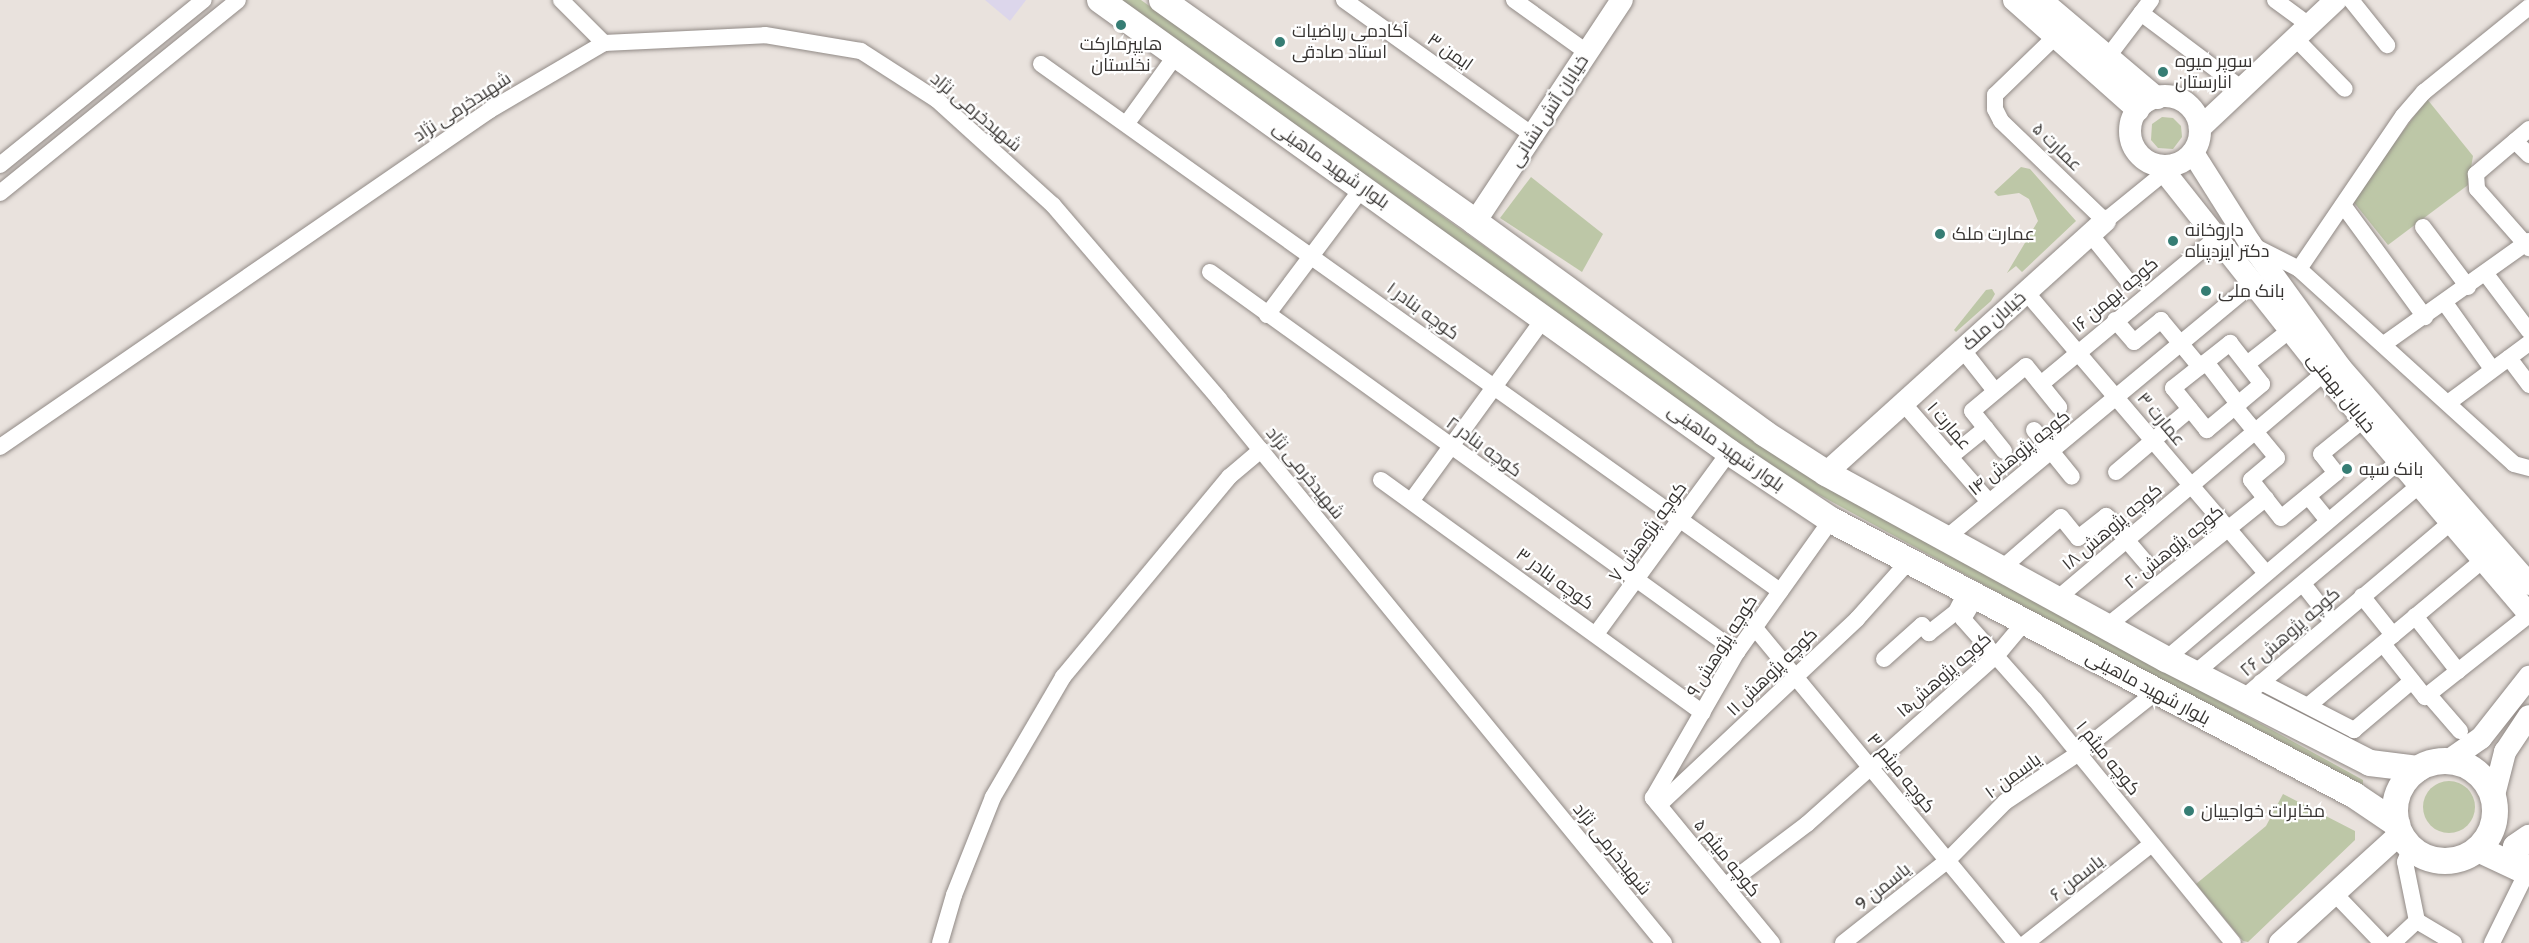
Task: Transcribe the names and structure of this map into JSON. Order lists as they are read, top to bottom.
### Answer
{
  "streets": {
    "main road": ["بلوار شهید ماهینی"],
    "street": [
      "ایمن ۳",
      "شهیدخرمی نژاد",
      "خیابان آتش نشانی",
      "عمارت ۵",
      "کوچه بهمن ۱۶",
      "کوچه بنادر ۱",
      "خیابان ملک",
      "خیابان بهمنی",
      "عمارت ۳",
      "عمارت ۱",
      "کوچه بنادر ۲",
      "کوچه پژوهش ۱۴",
      "کوچه پژوهش ۱۸",
      "کوچه پژوهش ۷",
      "کوچه پژوهش ۲۰",
      "کوچه بنادر ۳",
      "کوچه پژوهش ۲۶",
      "کوچه پژوهش ۹",
      "کوچه پژوهش ۱۱",
      "کوچه پژوهش۱۵",
      "کوچه میثم ۱",
      "کوچه میثم ۳",
      "یاسمن ۱۰",
      "کوچه میثم ۵",
      "یاسمن ۶",
      "یاسمن 9"
    ]
  },
  "crossings": [
    ["ایمن ۳", "خیابان آتش نشانی"],
    ["خیابان آتش نشانی", "بلوار شهید ماهینی"],
    ["عمارت ۵", "خیابان ملک"],
    ["بلوار شهید ماهینی", "خیابان ملک"],
    ["بلوار شهید ماهینی", "کوچه پژوهش ۱۴"],
    ["بلوار شهید ماهینی", "کوچه پژوهش ۱۸"],
    ["بلوار شهید ماهینی", "کوچه پژوهش ۷"],
    ["بلوار شهید ماهینی", "کوچه پژوهش ۲۰"],
    ["بلوار شهید ماهینی", "کوچه پژوهش ۲۶"],
    ["بلوار شهید ماهینی", "کوچه پژوهش ۹"],
    ["بلوار شهید ماهینی", "کوچه پژوهش ۱۱"],
    ["بلوار شهید ماهینی", "کوچه پژوهش۱۵"],
    ["بلوار شهید ماهینی", "کوچه میثم ۱"],
    ["بلوار شهید ماهینی", "یاسمن ۱۰"],
    ["کوچه بهمن ۱۶", "خیابان بهمنی"],
    ["کوچه بهمن ۱۶", "عمارت ۳"],
    ["کوچه بنادر ۱", "کوچه پژوهش ۷"],
    ["کوچه بنادر ۱", "کوچه پژوهش ۹"],
    ["خیابان ملک", "خیابان بهمنی"],
    ["خیابان ملک", "عمارت ۳"],
    ["خیابان ملک", "عمارت ۱"],
    ["خیابان بهمنی", "کوچه پژوهش ۱۴"],
    ["خیابان بهمنی", "کوچه پژوهش ۱۸"],
    ["خیابان بهمنی", "کوچه پژوهش ۲۶"],
    ["عمارت ۳", "کوچه پژوهش ۱۴"],
    ["عمارت ۳", "کوچه پژوهش ۱۸"],
    ["عمارت ۳", "کوچه پژوهش ۲۰"],
    ["عمارت ۱", "کوچه پژوهش ۱۴"],
    ["کوچه بنادر ۲", "کوچه پژوهش ۷"],
    ["کوچه بنادر ۲", "کوچه پژوهش ۹"],
    ["کوچه پژوهش ۷", "کوچه بنادر ۳"],
    ["کوچه بنادر ۳", "کوچه پژوهش ۹"],
    ["کوچه پژوهش ۹", "کوچه پژوهش ۱۱"],
    ["کوچه پژوهش ۹", "کوچه میثم ۳"],
    ["کوچه پژوهش ۹", "کوچه میثم ۵"],
    ["کوچه پژوهش ۱۱", "کوچه میثم ۳"],
    ["کوچه پژوهش ۱۱", "کوچه میثم ۵"],
    ["کوچه پژوهش۱۵", "کوچه میثم ۱"],
    ["کوچه پژوهش۱۵", "کوچه میثم ۳"],
    ["کوچه پژوهش۱۵", "کوچه میثم ۵"],
    ["کوچه میثم ۱", "یاسمن ۱۰"],
    ["کوچه میثم ۱", "یاسمن ۶"],
    ["کوچه میثم ۳", "یاسمن ۱۰"],
    ["کوچه میثم ۳", "یاسمن 9"],
    ["یاسمن ۱۰", "یاسمن 9"]
  ],
  "places": [
    "هایپرمارکت نخلستان",
    "آکادمی ریاضیات استاد صادقی",
    "سوپر میوه انارستان",
    "عمارت ملک",
    "داروخانه دکتر ایزدپناه",
    "بانک ملی",
    "بانک سپه",
    "مخابرات خواجییان"
  ]
}
